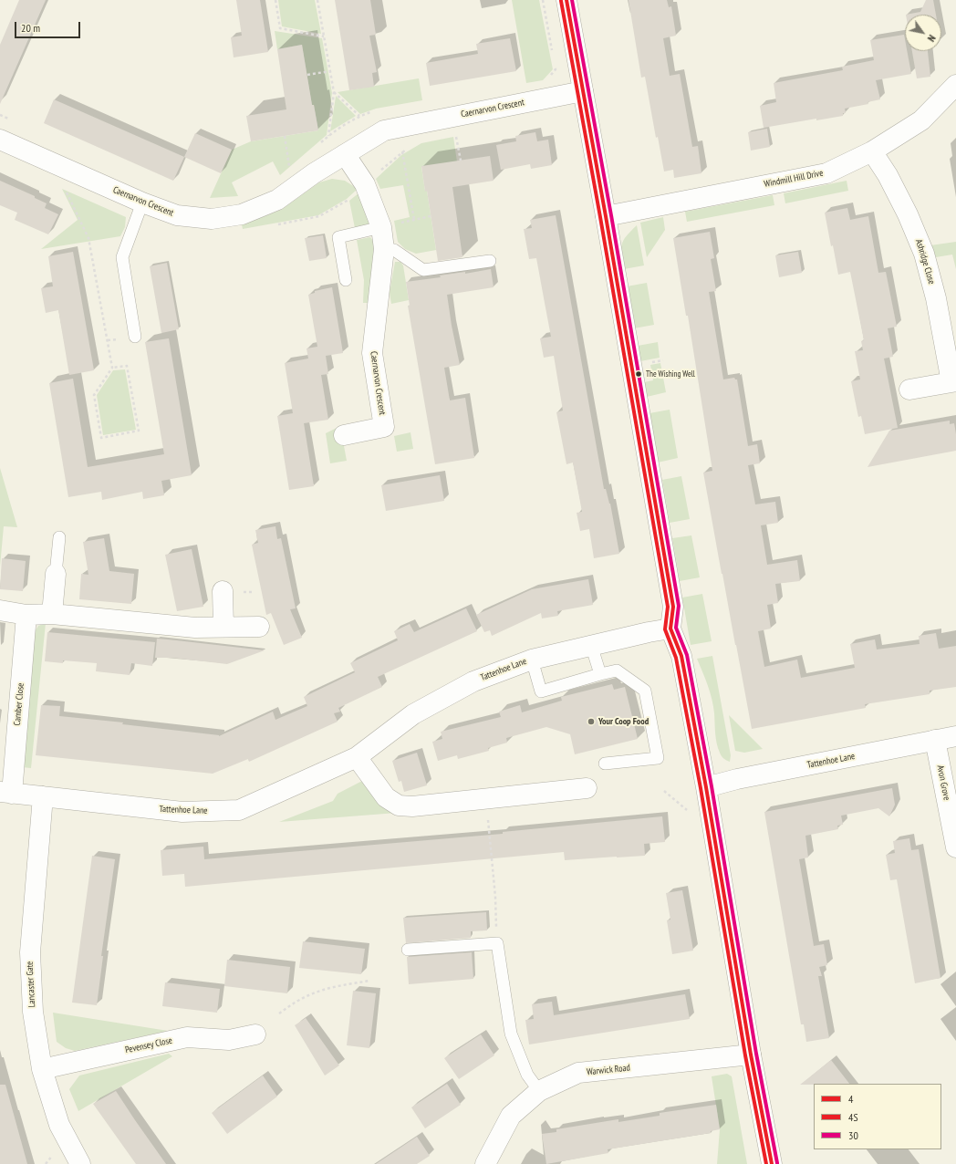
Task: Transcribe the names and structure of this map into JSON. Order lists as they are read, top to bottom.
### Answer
{
  "streets": {
    "street": [
      "Caernarvon Crescent",
      "Windmill Hill Drive",
      "Ashridge Close",
      "Tattenhoe Lane",
      "Camber Close",
      "Avon Grove",
      "Lancaster Gate",
      "Pevensey Close",
      "Warwick Road"
    ]
  },
  "crossings": [
    ["Windmill Hill Drive", "Ashridge Close"],
    ["Tattenhoe Lane", "Camber Close"],
    ["Tattenhoe Lane", "Avon Grove"],
    ["Tattenhoe Lane", "Lancaster Gate"],
    ["Lancaster Gate", "Pevensey Close"]
  ],
  "places": ["The Wishing Well", "Your Coop Food"],
  "lines": ["transit line 4", "transit line 30", "transit line 4S"],
  "legend": ["4", "4S", "30"],
  "scale_bar": "20 m",
  "north": "bottom right"
}
